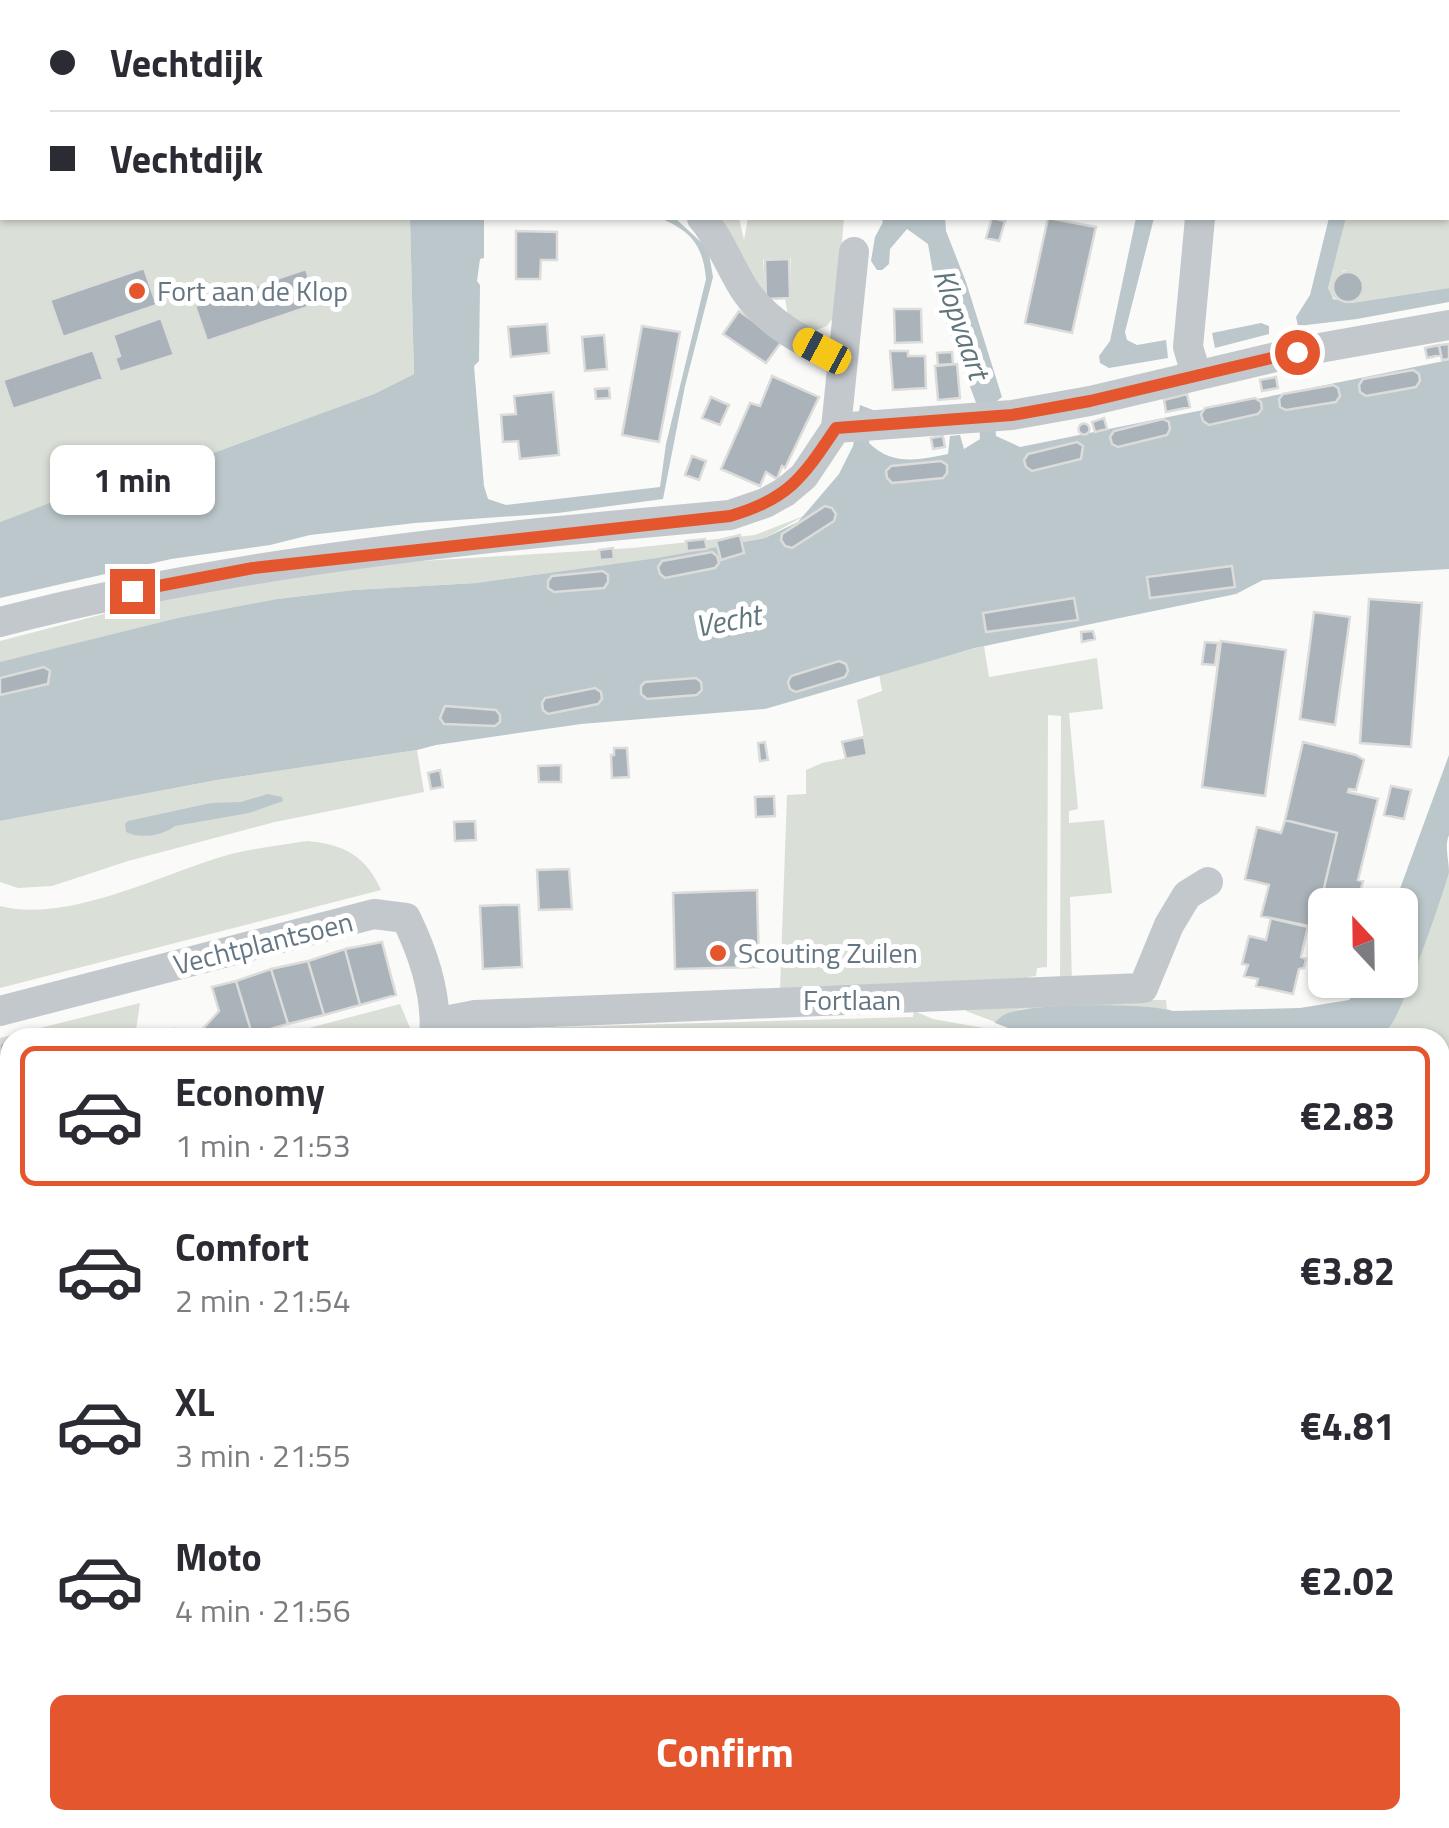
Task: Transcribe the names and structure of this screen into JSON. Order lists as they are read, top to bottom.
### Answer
{
  "streets": {
    "street": ["Vechtplantsoen", "Fortlaan"]
  },
  "water": ["Klopvaart", "Vecht"],
  "places": ["Fort aan de Klop", "Scouting Zuilen"],
  "north": "top",
  "page": {
    "banner": ["Vechtdijk", "Vechtdijk"],
    "bubble": "1 min",
    "list": [
      {
        "name": "Economy",
        "note": "1 min · 21:53",
        "value": "€2.83"
      },
      {
        "name": "Comfort",
        "note": "2 min · 21:54",
        "value": "€3.82"
      },
      {
        "name": "XL",
        "note": "3 min · 21:55",
        "value": "€4.81"
      },
      {
        "name": "Moto",
        "note": "4 min · 21:56",
        "value": "€2.02"
      }
    ],
    "buttons": "Confirm"
  }
}
